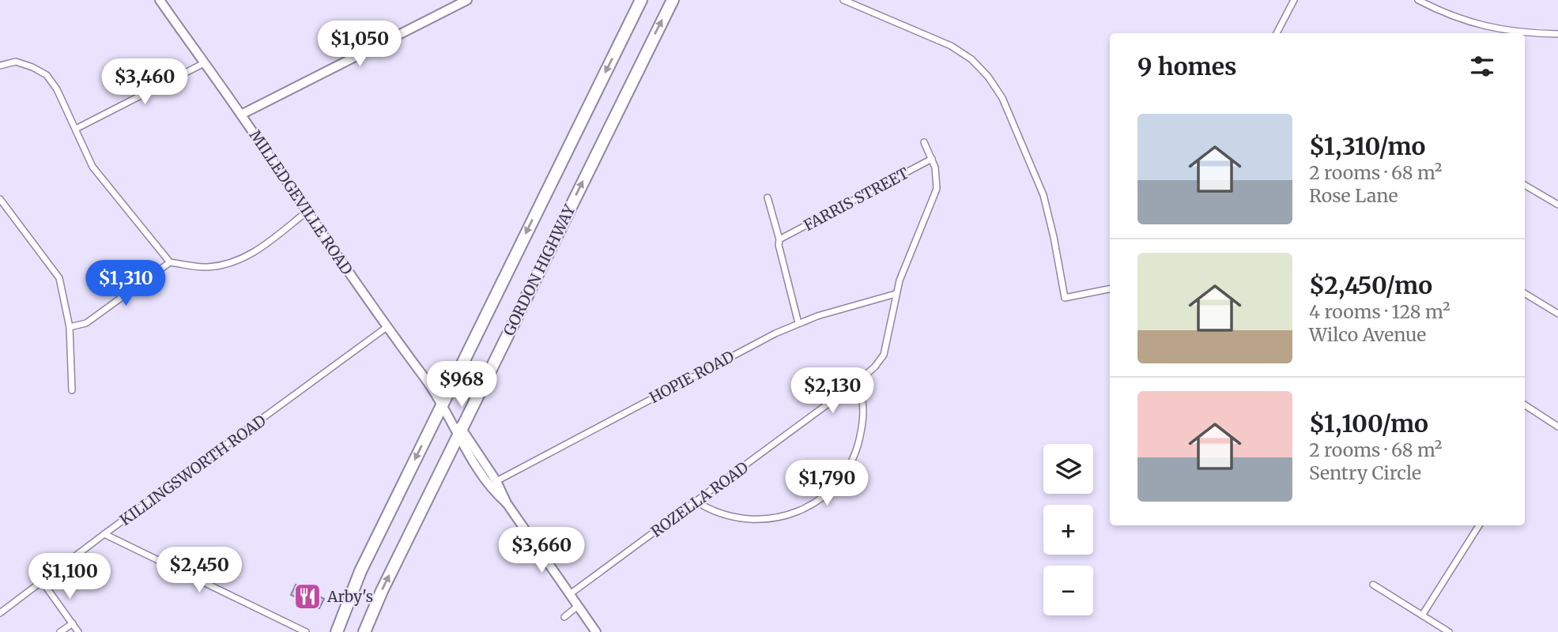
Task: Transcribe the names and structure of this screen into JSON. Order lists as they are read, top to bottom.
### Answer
{
  "streets": {
    "highway": ["GORDON HIGHWAY"],
    "street": [
      "FARRIS STREET",
      "MILLEDGEVILLE ROAD",
      "HOPIE ROAD",
      "KILLINGSWORTH ROAD",
      "ROZELLA ROAD"
    ]
  },
  "crossings": [
    ["FARRIS STREET", "ROZELLA ROAD"],
    ["MILLEDGEVILLE ROAD", "GORDON HIGHWAY"],
    ["MILLEDGEVILLE ROAD", "HOPIE ROAD"],
    ["MILLEDGEVILLE ROAD", "KILLINGSWORTH ROAD"],
    ["MILLEDGEVILLE ROAD", "ROZELLA ROAD"],
    ["HOPIE ROAD", "ROZELLA ROAD"]
  ],
  "places": {
    "restaurant": ["Arby's"]
  },
  "page": {
    "price": [
      "$1,050",
      "$3,460",
      "$1,310",
      "$968",
      "$2,130",
      "$1,790",
      "$3,660",
      "$2,450",
      "$1,100"
    ],
    "heading": "9 homes",
    "list": [
      {
        "name": "$1,310/mo",
        "note": "2 rooms · 68 m² · Rose Lane"
      },
      {
        "name": "$2,450/mo",
        "note": "4 rooms · 128 m² · Wilco Avenue"
      },
      {
        "name": "$1,100/mo",
        "note": "2 rooms · 68 m² · Sentry Circle"
      }
    ],
    "map_buttons": ["+", "−"]
  }
}
